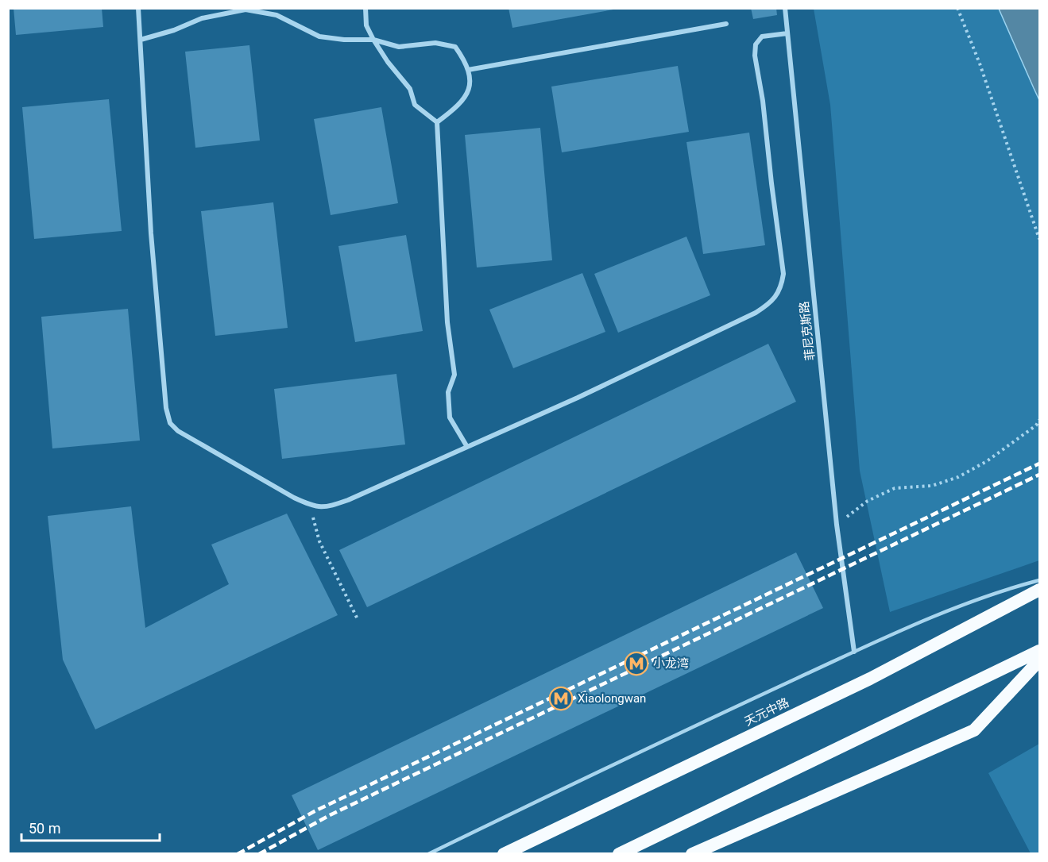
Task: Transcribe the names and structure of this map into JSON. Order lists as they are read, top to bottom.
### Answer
{
  "streets": {
    "highway": ["天元中路"],
    "street": ["菲尼克斯路"]
  },
  "places": {
    "metro station": ["小龙湾", "Xiaolongwan"]
  },
  "scale_bar": "50 m"
}
